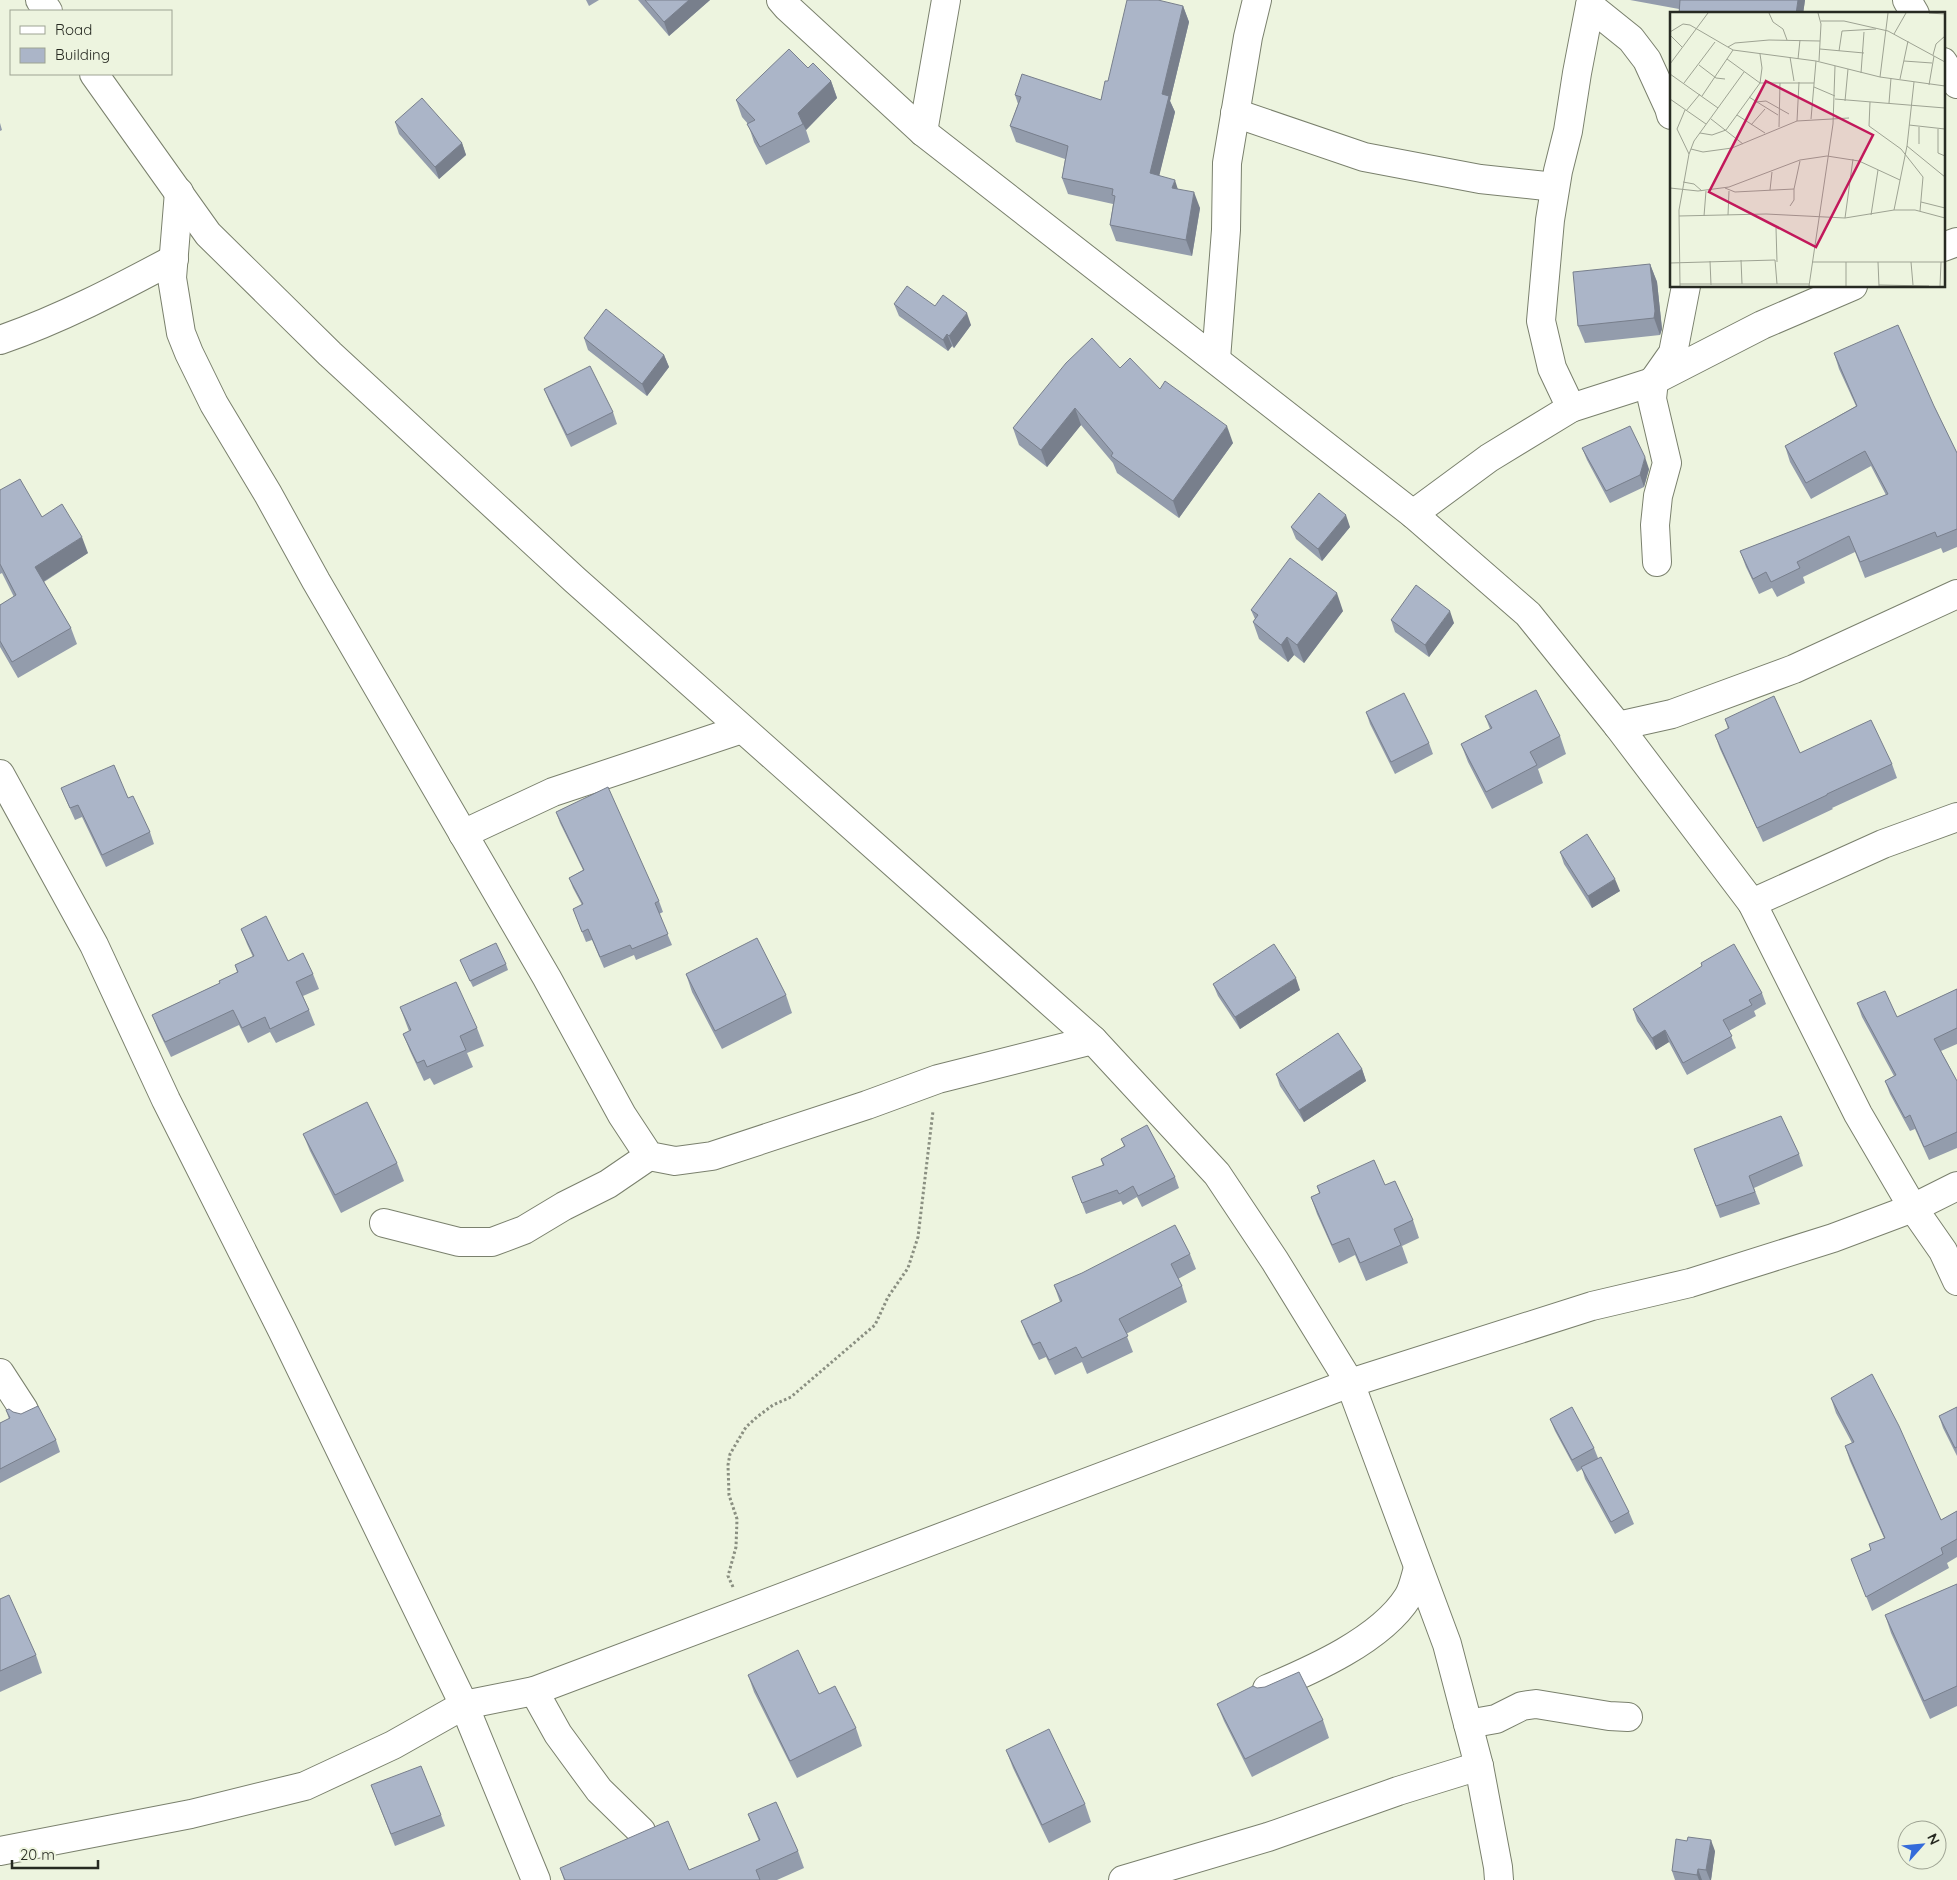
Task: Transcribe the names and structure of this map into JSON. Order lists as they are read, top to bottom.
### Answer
{
  "legend": ["Road", "Building"],
  "scale_bar": "20 m",
  "north": "top right"
}
